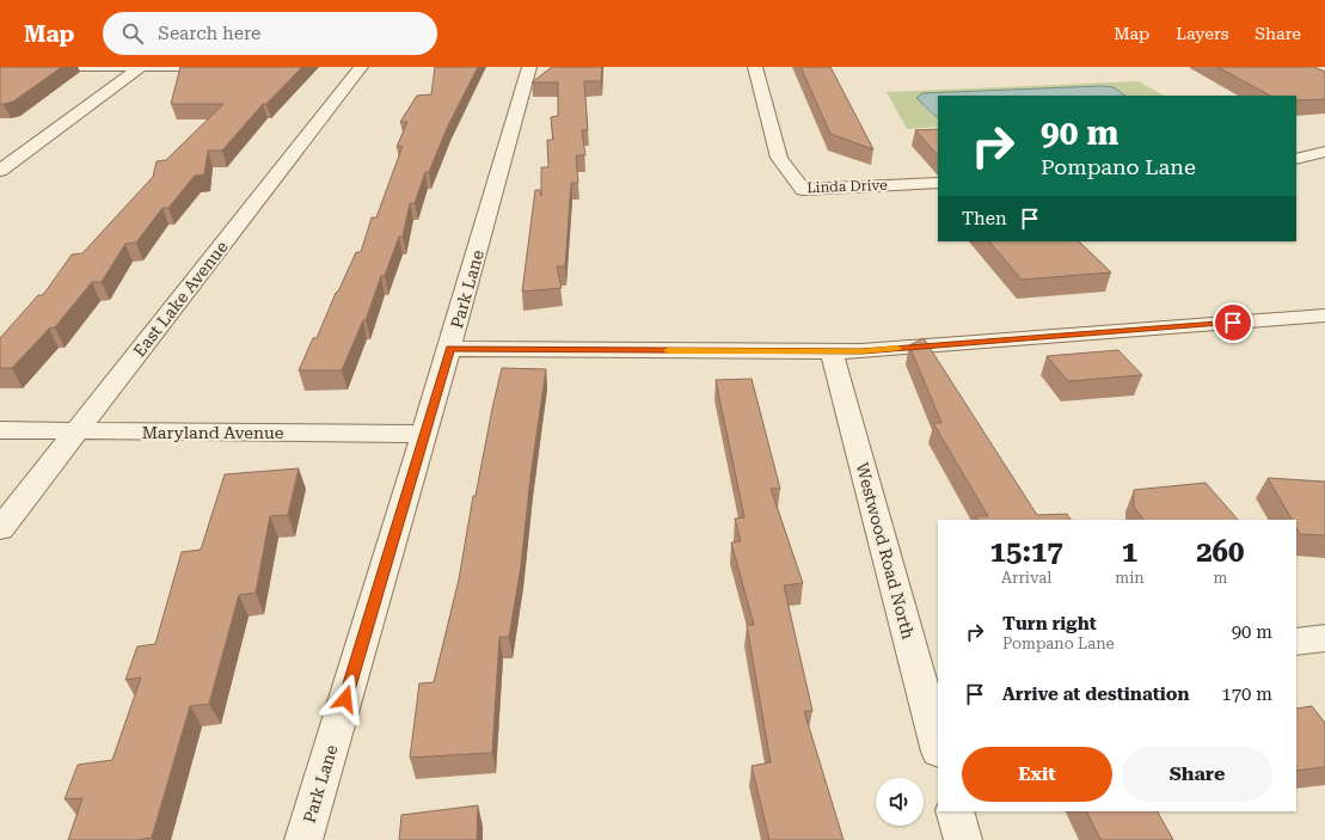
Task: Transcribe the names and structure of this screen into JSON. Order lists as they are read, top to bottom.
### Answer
{
  "streets": {
    "street": [
      "Linda Drive",
      "Park Lane",
      "East Lake Avenue",
      "Maryland Avenue",
      "Westwood Road North"
    ]
  },
  "crossings": [
    ["Park Lane", "Maryland Avenue"],
    ["East Lake Avenue", "Maryland Avenue"]
  ],
  "page": {
    "header": "Map",
    "search": "Search here",
    "nav": ["Map", "Layers", "Share"],
    "turn": ["90 m", "Pompano Lane"],
    "then": "Then",
    "eta": [
      "15:17",
      "Arrival",
      "1",
      "min",
      "260",
      "m"
    ],
    "list": [
      {
        "name": "Turn right",
        "note": "Pompano Lane",
        "value": "90 m"
      },
      {
        "name": "Arrive at destination",
        "value": "170 m"
      }
    ],
    "buttons": ["Exit", "Share"]
  }
}
